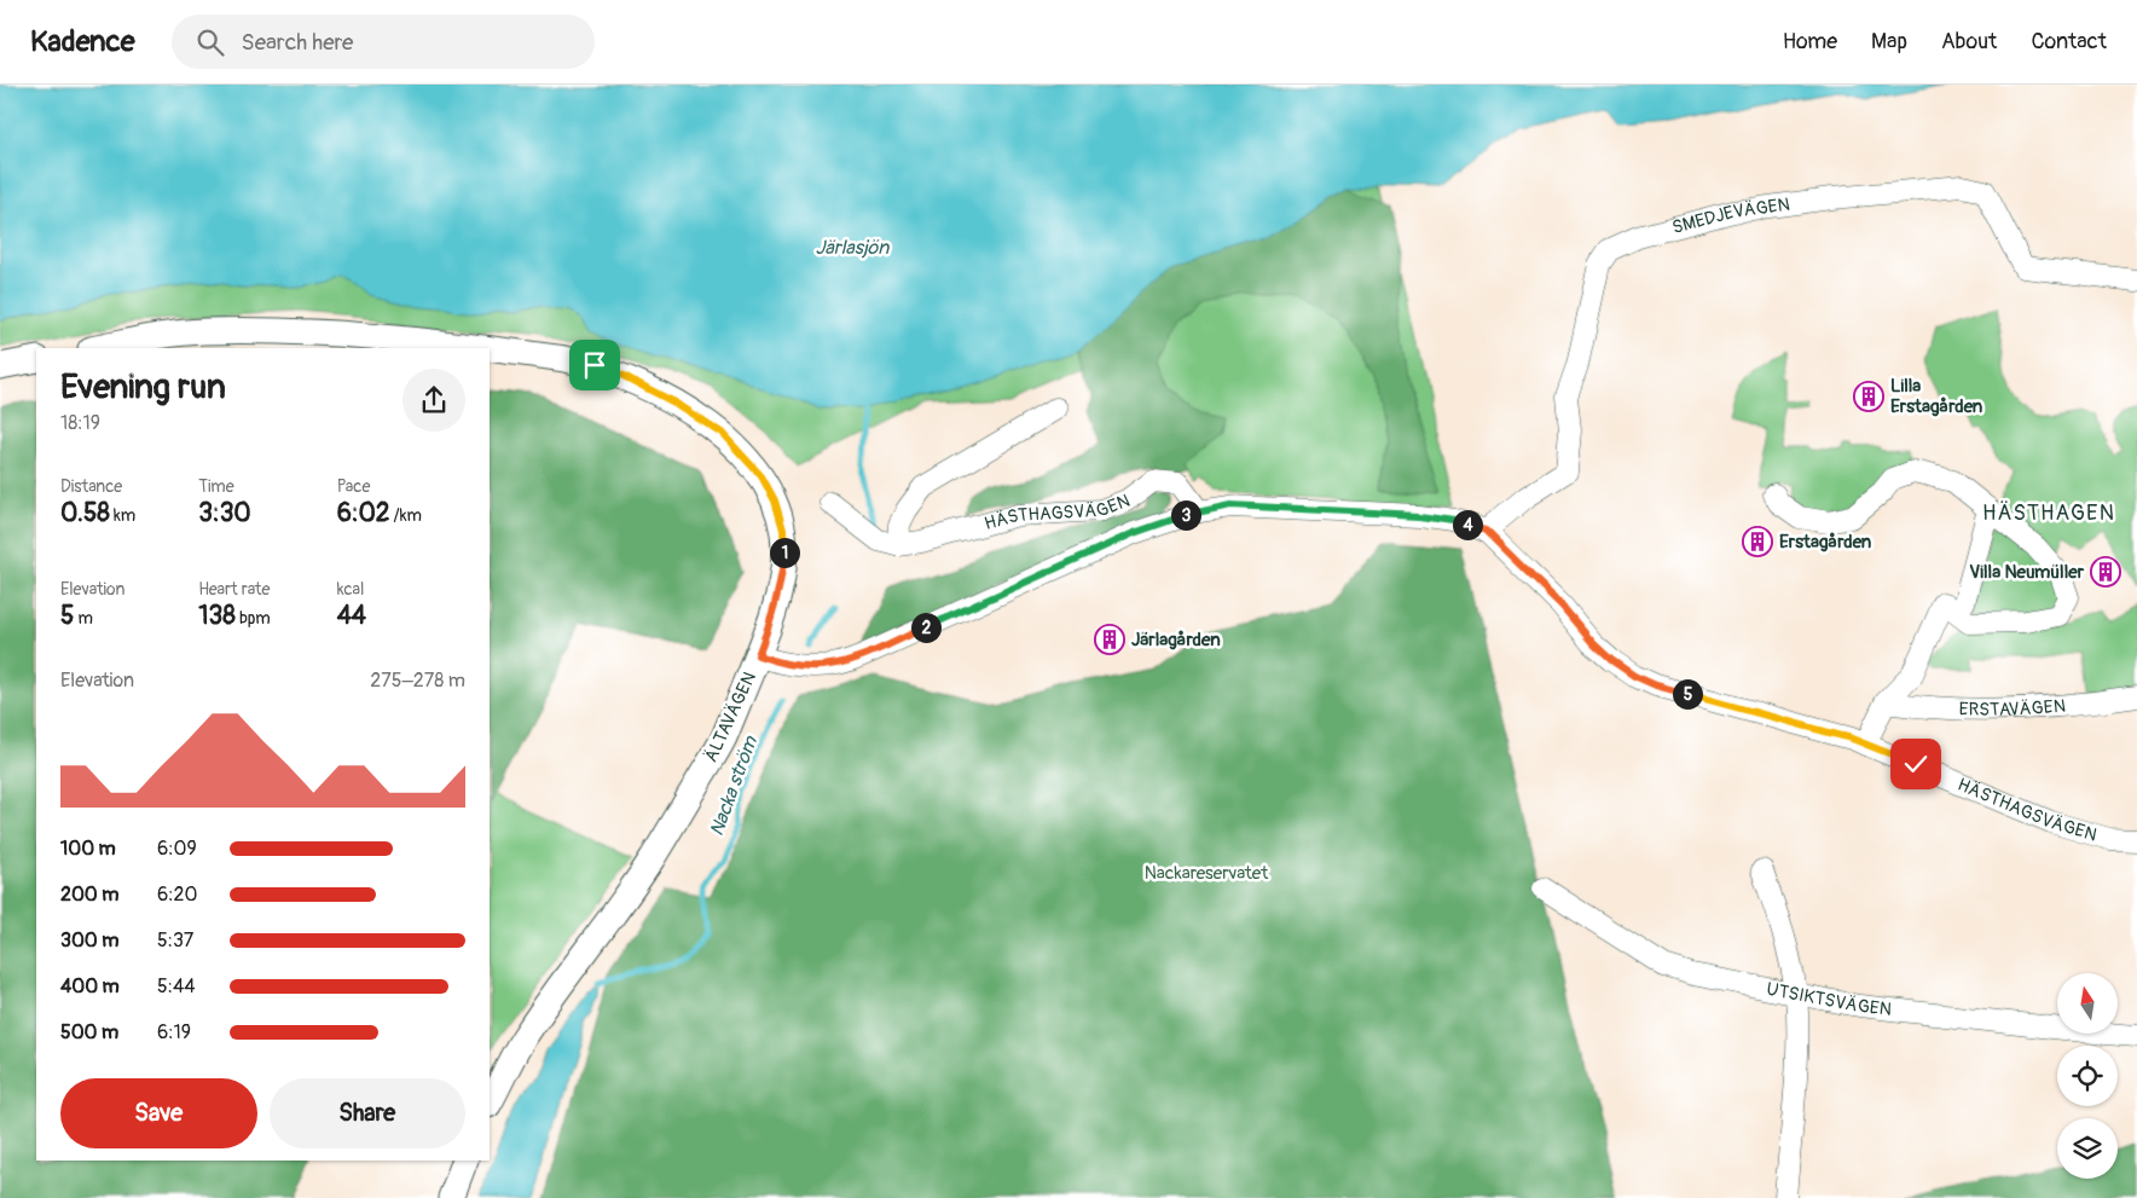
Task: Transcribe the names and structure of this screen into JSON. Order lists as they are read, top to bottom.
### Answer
{
  "streets": {
    "main road": ["ÄLTAVÄGEN"],
    "street": [
      "SMEDJEVÄGEN",
      "HÄSTHAGSVÄGEN",
      "ERSTAVÄGEN",
      "UTSIKTSVÄGEN"
    ]
  },
  "crossings": [
    ["SMEDJEVÄGEN", "HÄSTHAGSVÄGEN"],
    ["HÄSTHAGSVÄGEN", "ÄLTAVÄGEN"]
  ],
  "districts": ["HÄSTHAGEN"],
  "water": ["Järlasjön", "Nacka ström"],
  "parks": ["Nackareservatet"],
  "places": {
    "building": [
      "Lilla Erstagården",
      "Erstagården",
      "Villa Neumüller",
      "Järlagården"
    ]
  },
  "north": "top",
  "page": {
    "header": "Kadence",
    "search": "Search here",
    "nav": [
      "Home",
      "Map",
      "About",
      "Contact"
    ],
    "heading": ["Evening run", "18:19"],
    "stats": [
      ["Distance", "0.58 km"],
      ["Time", "3:30"],
      ["Pace", "6:02 /km"],
      ["Elevation", "5 m"],
      ["Heart rate", "138 bpm"],
      ["kcal", "44"]
    ],
    "pins": [
      "3",
      "4",
      "1",
      "2",
      "5"
    ],
    "chart": ["Elevation", "275–278 m"],
    "list": [
      {
        "name": "100 m",
        "note": "6:09"
      },
      {
        "name": "200 m",
        "note": "6:20"
      },
      {
        "name": "300 m",
        "note": "5:37"
      },
      {
        "name": "400 m",
        "note": "5:44"
      },
      {
        "name": "500 m",
        "note": "6:19"
      }
    ],
    "buttons": ["Save", "Share"]
  }
}
